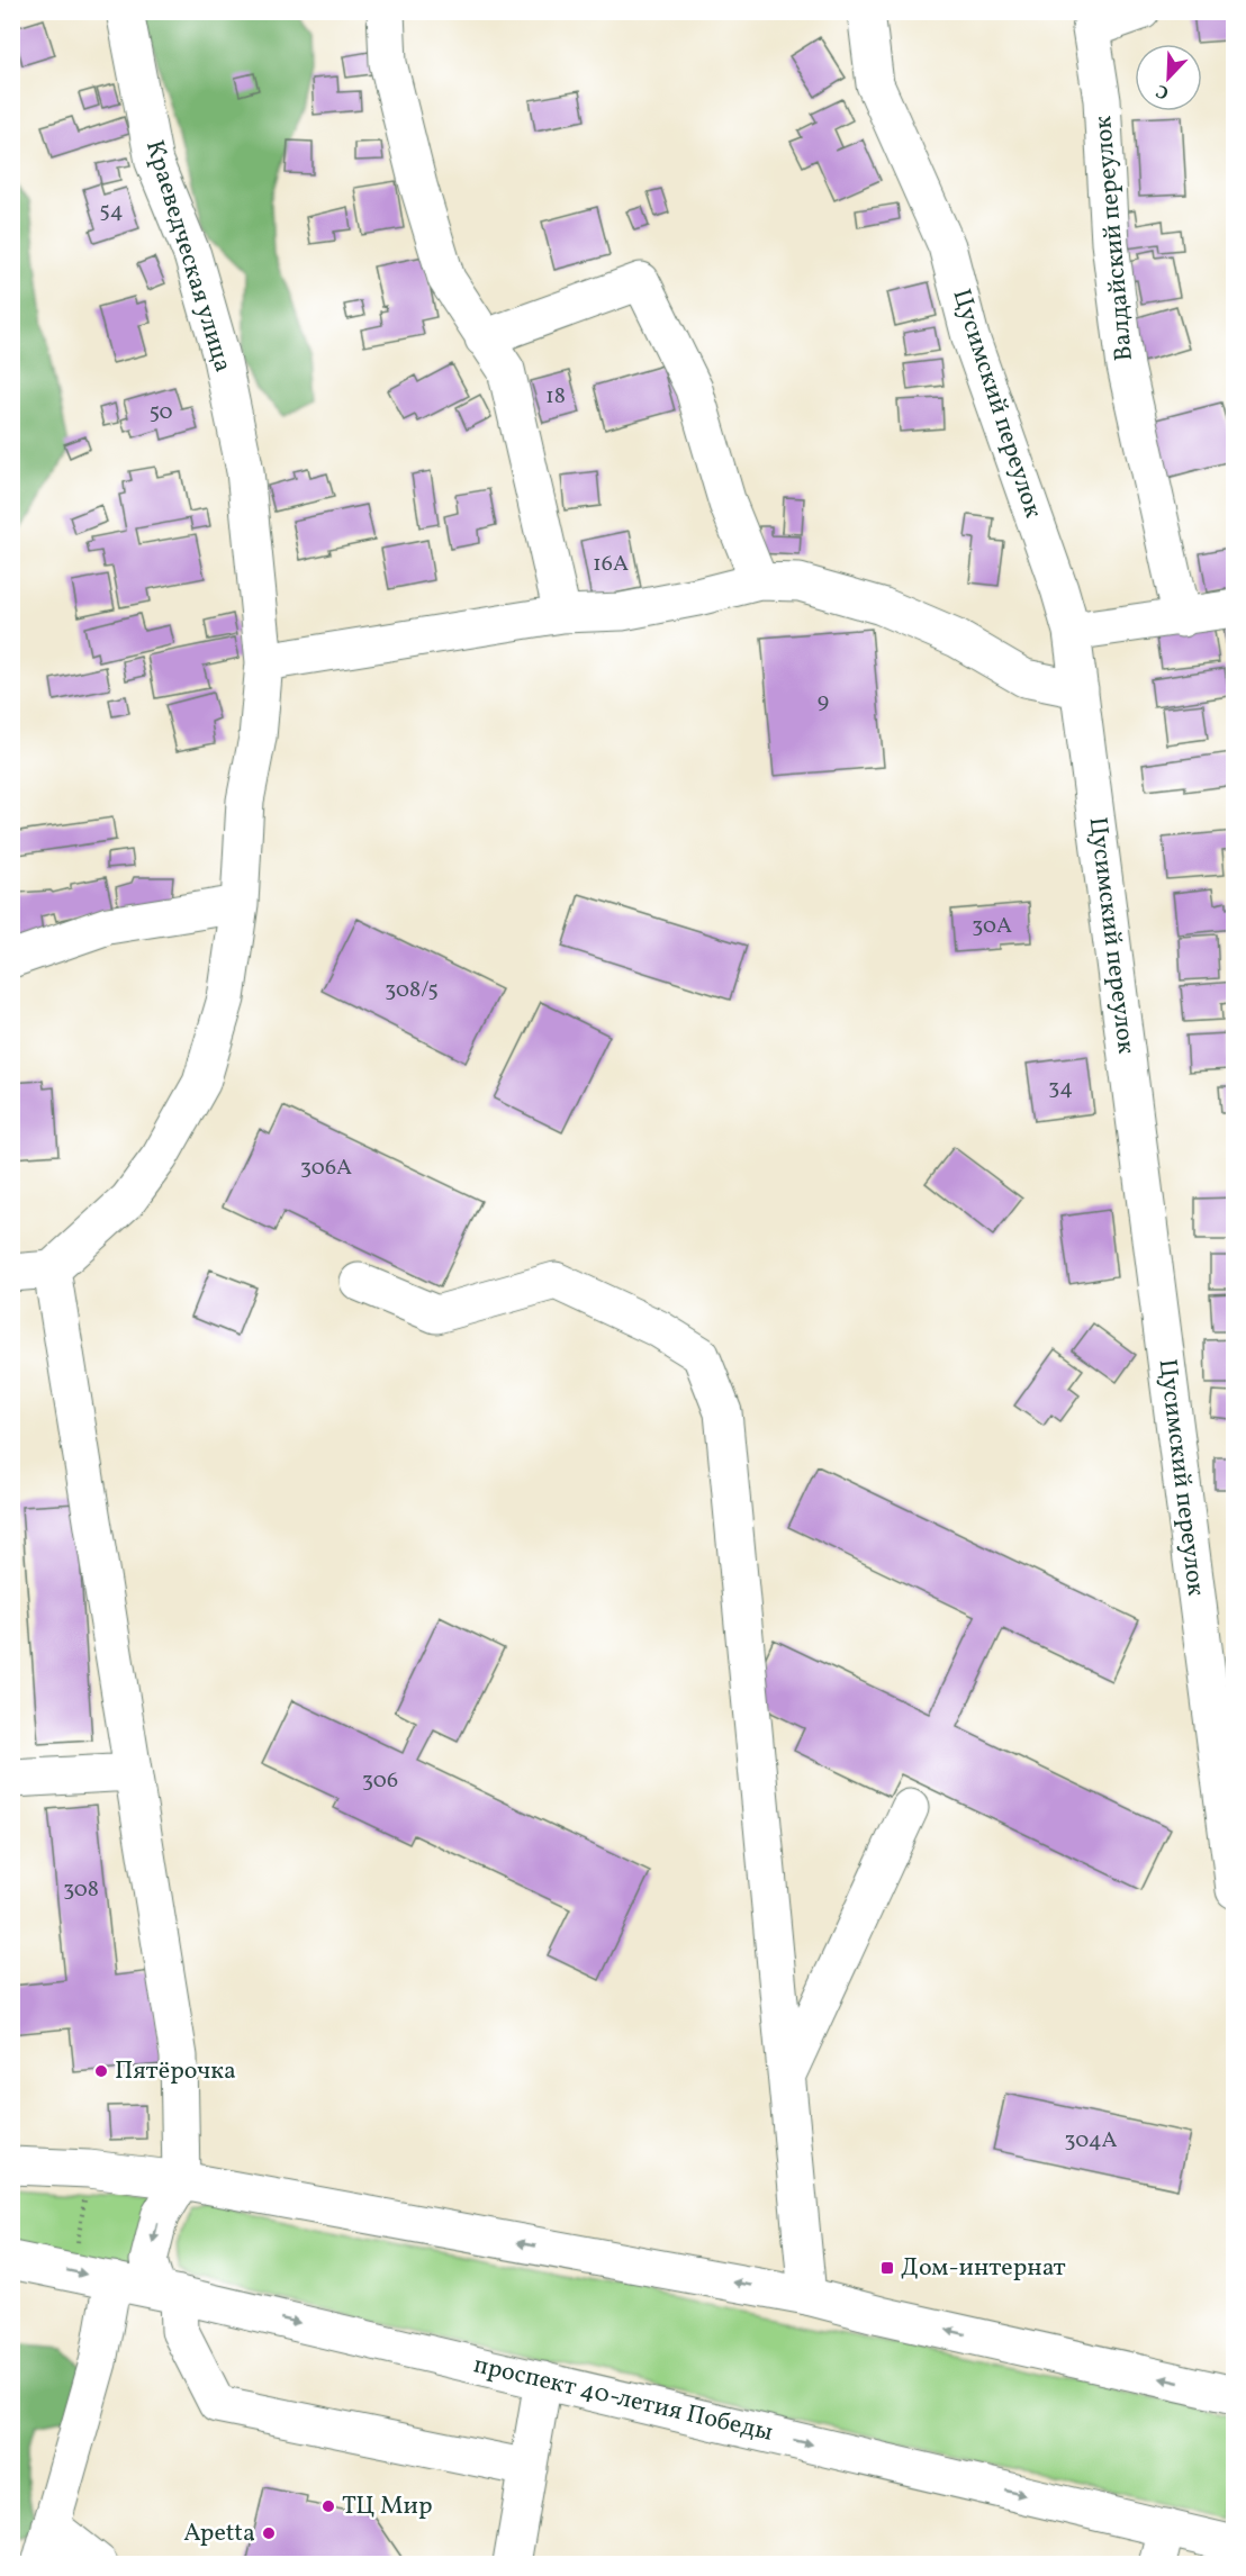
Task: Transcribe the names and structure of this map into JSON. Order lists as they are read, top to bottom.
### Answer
{
  "streets": {
    "street": [
      "Валдайский переулок",
      "Краеведческая улица",
      "Цусимский переулок",
      "проспект 40-летия Победы"
    ]
  },
  "places": {
    "other": ["Пятёрочка", "ТЦ Мир", "Apetta"],
    "transit": ["Дом-интернат"]
  },
  "house_numbers": [
    "54",
    "18",
    "50",
    "16А",
    "9",
    "30А",
    "308/5",
    "34",
    "306А",
    "306",
    "308",
    "304А"
  ],
  "north": "bottom left"
}
